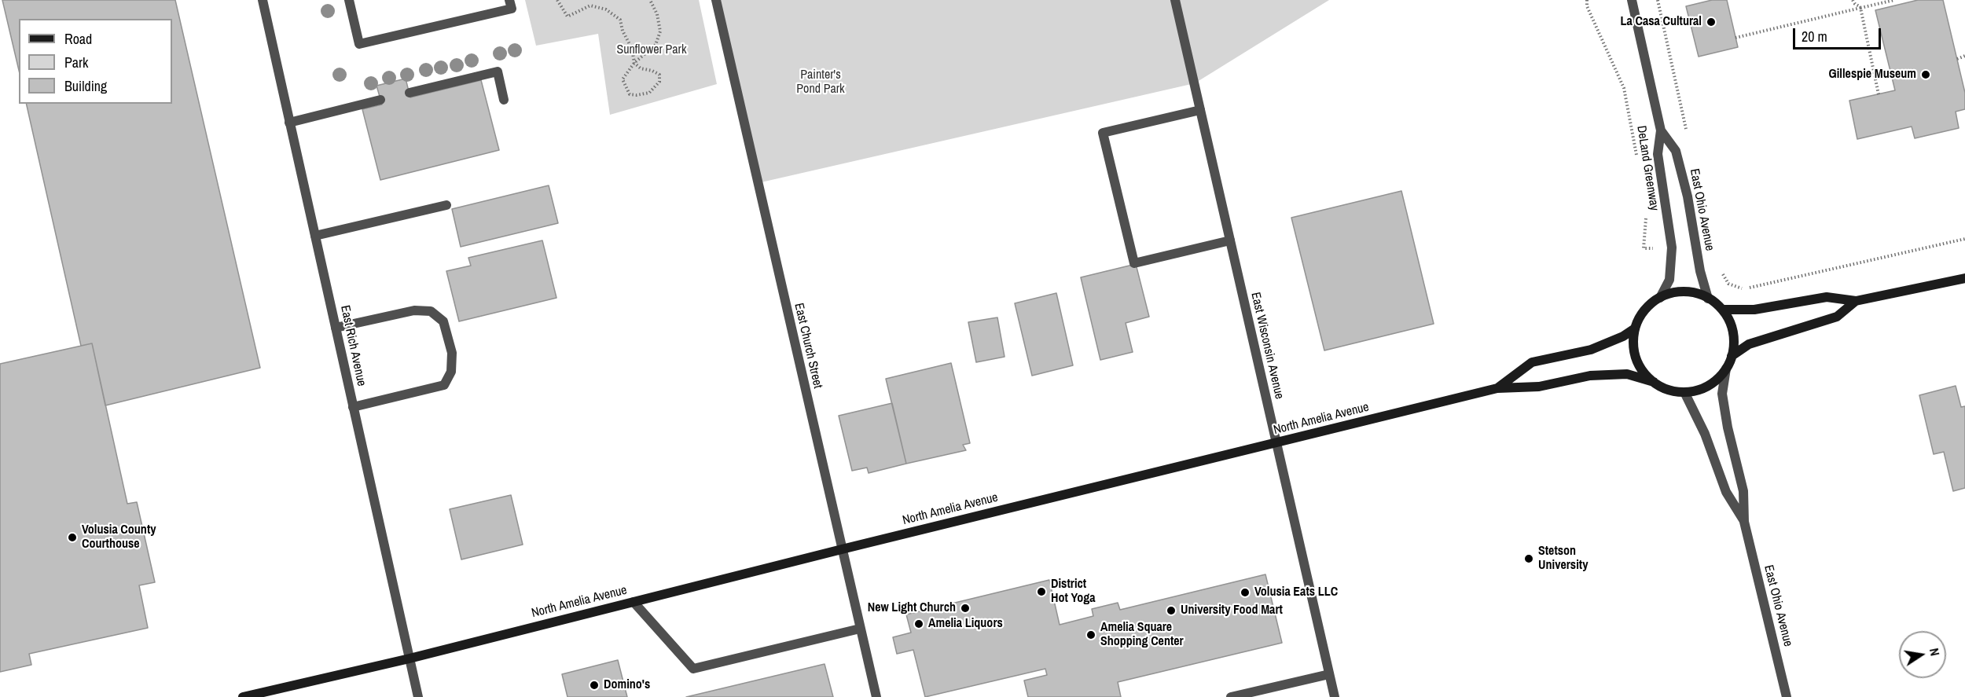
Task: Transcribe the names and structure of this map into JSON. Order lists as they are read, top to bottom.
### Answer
{
  "streets": {
    "main road": ["North Amelia Avenue"],
    "street": [
      "East Ohio Avenue",
      "East Rich Avenue",
      "East Church Street",
      "East Wisconsin Avenue"
    ],
    "path": ["DeLand Greenway"]
  },
  "crossings": [
    ["DeLand Greenway", "East Ohio Avenue"],
    ["East Ohio Avenue", "North Amelia Avenue"],
    ["East Rich Avenue", "North Amelia Avenue"],
    ["East Church Street", "North Amelia Avenue"],
    ["East Wisconsin Avenue", "North Amelia Avenue"]
  ],
  "parks": ["Sunflower Park", "Painter's Pond Park"],
  "places": [
    "La Casa Cultural",
    "Gillespie Museum",
    "Volusia County Courthouse",
    "Stetson University",
    "District Hot Yoga",
    "Volusia Eats LLC",
    "New Light Church",
    "University Food Mart",
    "Amelia Liquors",
    "Amelia Square Shopping Center",
    "Domino's"
  ],
  "legend": ["Road", "Park", "Building"],
  "scale_bar": "20 m",
  "north": "right"
}
